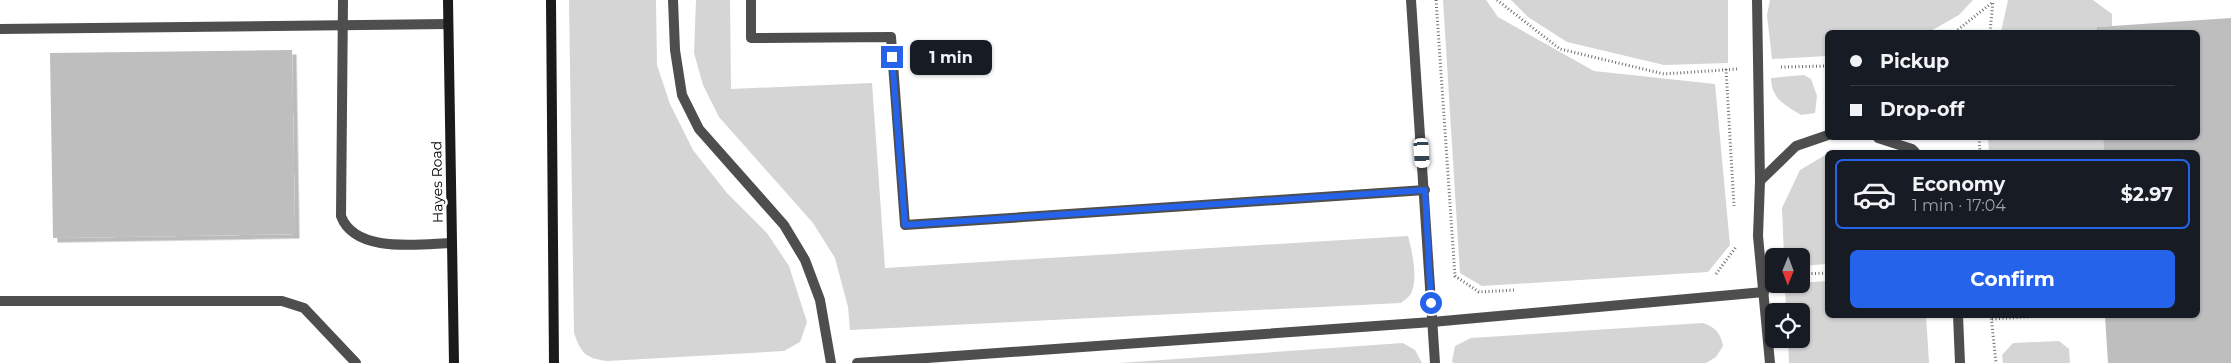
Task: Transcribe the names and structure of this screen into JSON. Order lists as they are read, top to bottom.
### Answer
{
  "streets": {
    "street": ["Hayes Road"]
  },
  "north": "bottom",
  "page": {
    "banner": ["Pickup", "Drop-off"],
    "bubble": "1 min",
    "list": [
      {
        "name": "Economy",
        "note": "1 min · 17:04",
        "value": "$2.97"
      }
    ],
    "buttons": "Confirm"
  }
}
